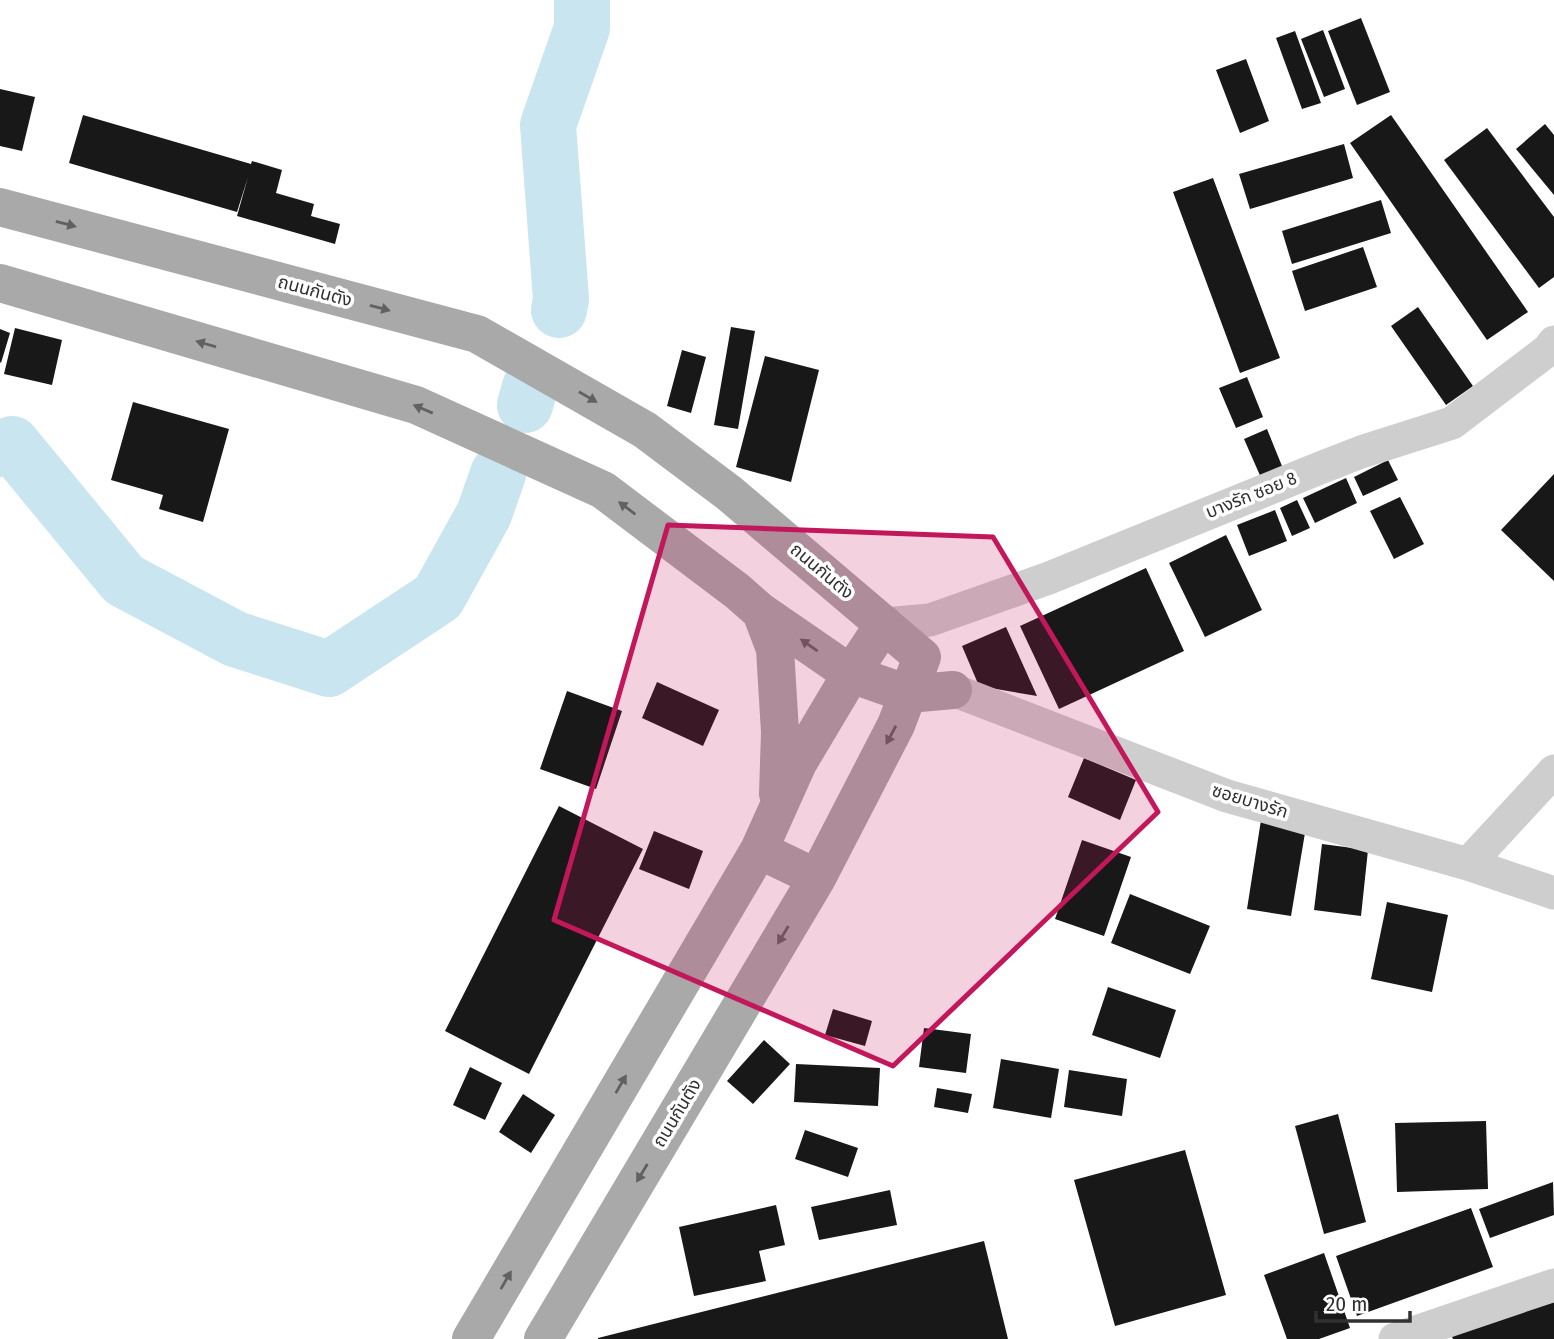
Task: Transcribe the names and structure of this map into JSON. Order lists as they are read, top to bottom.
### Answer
{
  "streets": {
    "main road": ["ถนนกันตัง"],
    "street": ["บางรัก ซอย 8", "ซอยบางรัก"]
  },
  "crossings": [
    ["ถนนกันตัง", "บางรัก ซอย 8"]
  ],
  "scale_bar": "20 m"
}
